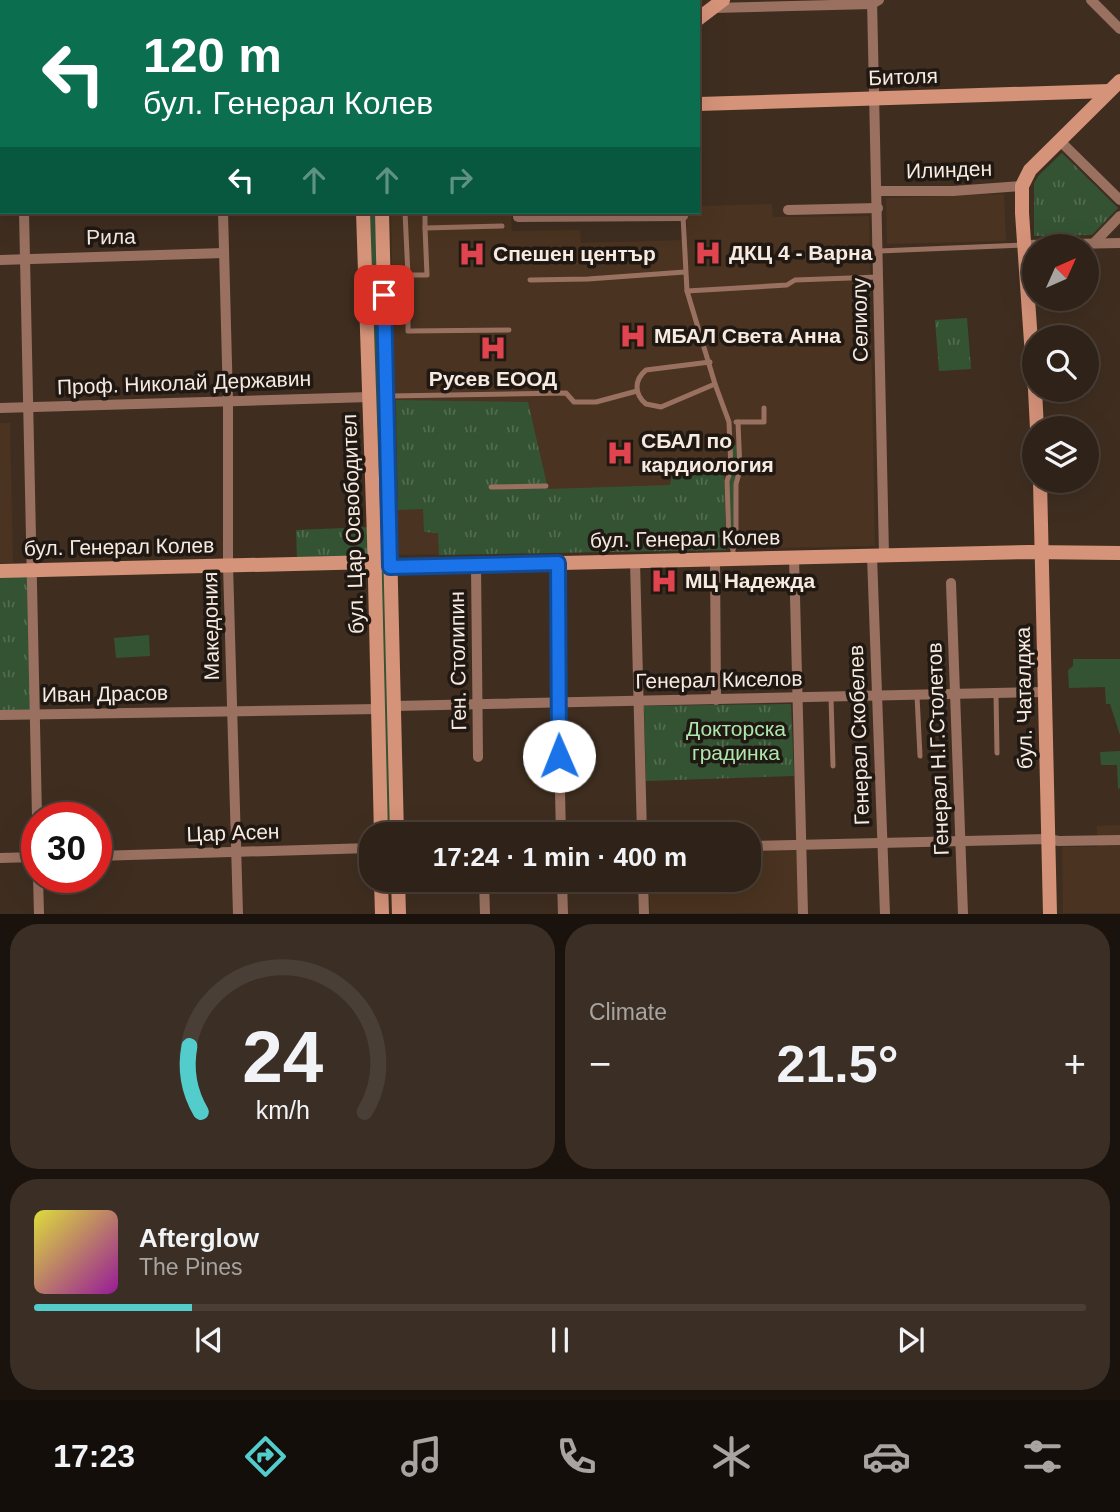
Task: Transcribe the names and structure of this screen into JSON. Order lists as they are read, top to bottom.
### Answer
{
  "streets": {
    "street": [
      "Битоля",
      "Илинден",
      "Рила",
      "Селиолу",
      "Проф. Николай Державин",
      "бул. Цар Освободител",
      "бул. Генерал Колев",
      "Македония",
      "Ген. Столипин",
      "Генерал Киселов",
      "Иван Драсов",
      "бул. Чаталджа",
      "Генерал Скобелев",
      "Генерал Н.Г.Столетов",
      "Цар Асен"
    ]
  },
  "crossings": [
    ["Битоля", "Селиолу"],
    ["Илинден", "Селиолу"],
    ["Рила", "Македония"],
    ["Селиолу", "бул. Генерал Колев"],
    ["Селиолу", "Генерал Скобелев"],
    ["Проф. Николай Державин", "бул. Цар Освободител"],
    ["Проф. Николай Державин", "Македония"],
    ["бул. Цар Освободител", "бул. Генерал Колев"],
    ["бул. Цар Освободител", "Генерал Киселов"],
    ["бул. Цар Освободител", "Иван Драсов"],
    ["бул. Генерал Колев", "Македония"],
    ["бул. Генерал Колев", "Ген. Столипин"],
    ["бул. Генерал Колев", "бул. Чаталджа"],
    ["бул. Генерал Колев", "Генерал Скобелев"],
    ["Македония", "Иван Драсов"],
    ["Македония", "Цар Асен"],
    ["Ген. Столипин", "Генерал Киселов"],
    ["Генерал Киселов", "бул. Чаталджа"],
    ["Генерал Киселов", "Генерал Скобелев"],
    ["Генерал Киселов", "Генерал Н.Г.Столетов"]
  ],
  "parks": ["Докторска градинка"],
  "places": {
    "hospital": [
      "ДКЦ 4 - Варна",
      "Спешен център",
      "МБАЛ Света Анна",
      "Русев ЕООД",
      "СБАЛ по кардиология",
      "МЦ Надежда"
    ]
  },
  "north": "top right",
  "page": {
    "turn": ["120 m", "бул. Генерал Колев"],
    "limit": "30",
    "trip": "17:24 · 1 min · 400 m",
    "tile": "Climate",
    "heat": ["−", "21.5°", "+"],
    "song": ["Afterglow", "The Pines"],
    "tabs": "17:23",
    "gauge": ["24", "km/h"]
  }
}
